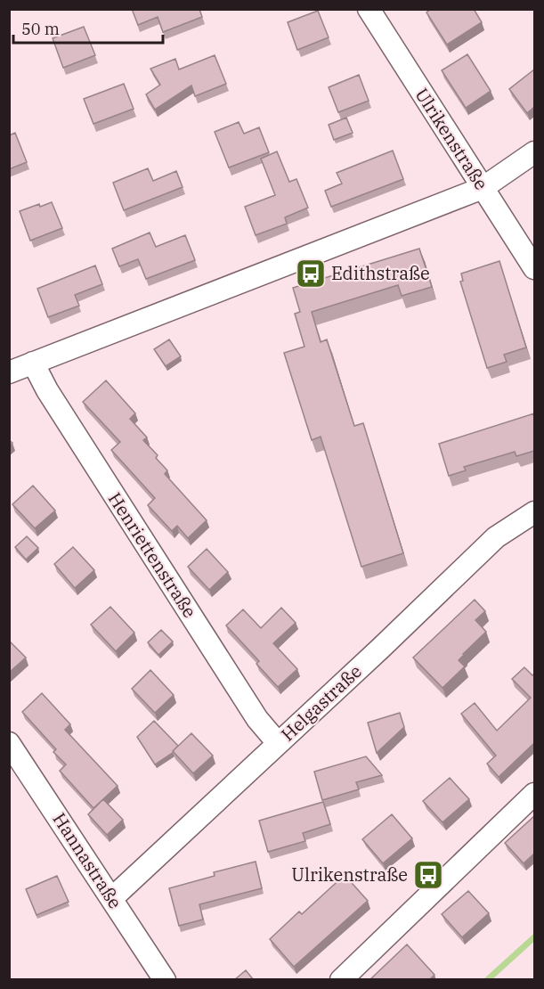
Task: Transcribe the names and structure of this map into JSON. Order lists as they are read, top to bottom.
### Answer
{
  "streets": {
    "street": [
      "Ulrikenstraße",
      "Henriettenstraße",
      "Helgastraße",
      "Hannastraße"
    ]
  },
  "crossings": [
    ["Henriettenstraße", "Helgastraße"],
    ["Helgastraße", "Hannastraße"]
  ],
  "places": {
    "bus stop": ["Edithstraße", "Ulrikenstraße"]
  },
  "scale_bar": "50 m"
}
